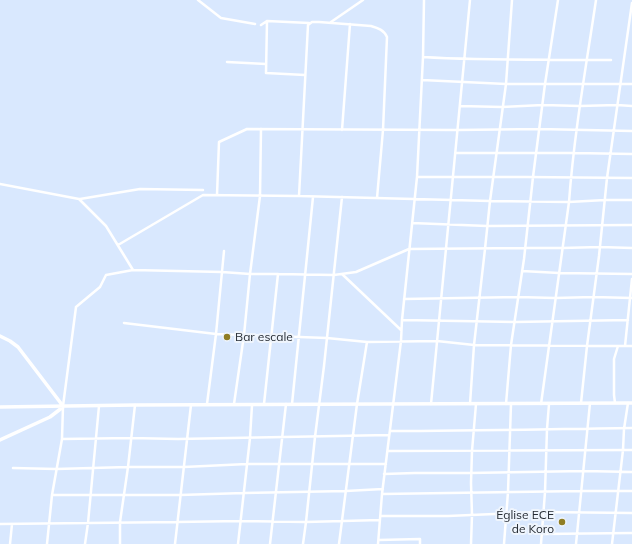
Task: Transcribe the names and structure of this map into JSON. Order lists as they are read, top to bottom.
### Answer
{
  "places": ["Bar escale", "Église ECE de Koro"]
}
